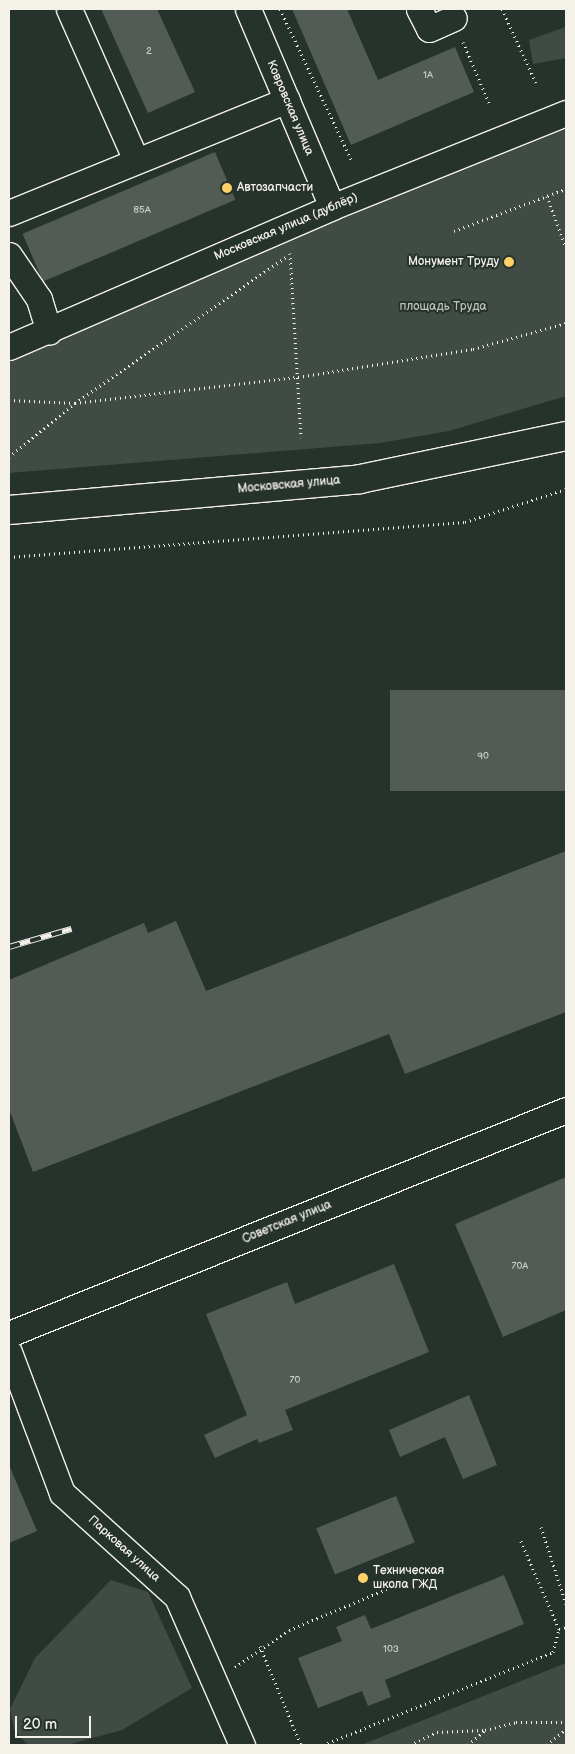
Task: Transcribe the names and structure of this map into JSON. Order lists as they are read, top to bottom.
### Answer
{
  "streets": {
    "main road": ["Московская улица"],
    "street": [
      "Ковровская улица",
      "Московская улица (дублёр)",
      "Советская улица",
      "Парковая улица"
    ]
  },
  "crossings": [
    ["Ковровская улица", "Московская улица (дублёр)"]
  ],
  "parks": ["площадь Труда"],
  "places": ["Автозапчасти", "Монумент Труду", "Техническая школа ГЖД"],
  "house_numbers": [
    "2",
    "1А",
    "85А",
    "90",
    "70А",
    "70",
    "103"
  ],
  "scale_bar": "20 m"
}
